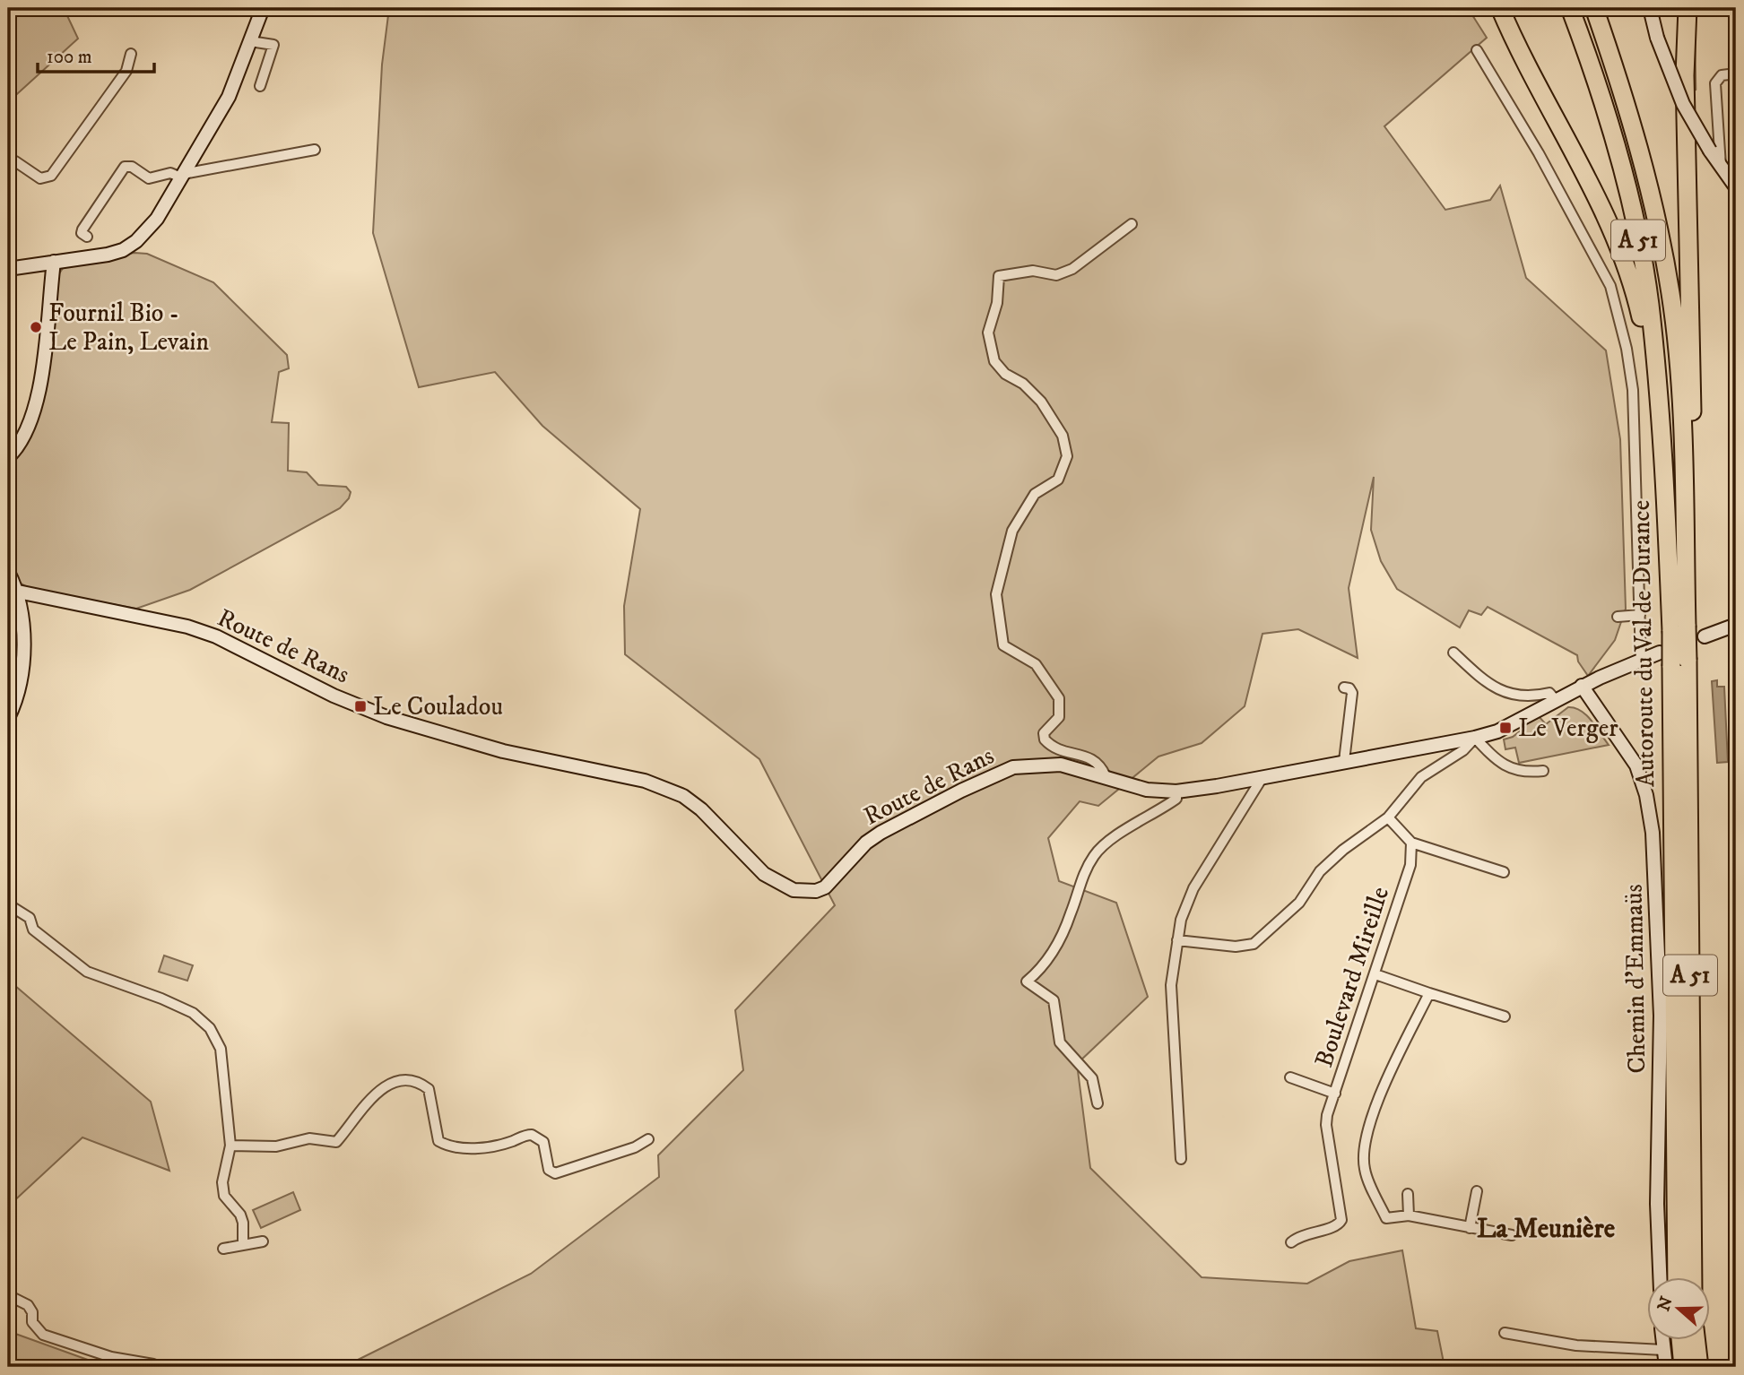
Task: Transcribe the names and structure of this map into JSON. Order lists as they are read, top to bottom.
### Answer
{
  "streets": {
    "highway": ["A 51", "Autoroute du Val de Durance"],
    "street": ["Route de Rans", "Boulevard Mireille", "Chemin d'Emmaüs"]
  },
  "crossings": [
    ["Autoroute du Val de Durance", "Route de Rans"],
    ["Route de Rans", "Chemin d'Emmaüs"]
  ],
  "districts": ["La Meunière"],
  "places": {
    "other": ["Fournil Bio - Le Pain, Levain"],
    "transit": ["Le Couladou", "Le Verger"]
  },
  "scale_bar": "100 m",
  "north": "left"
}
